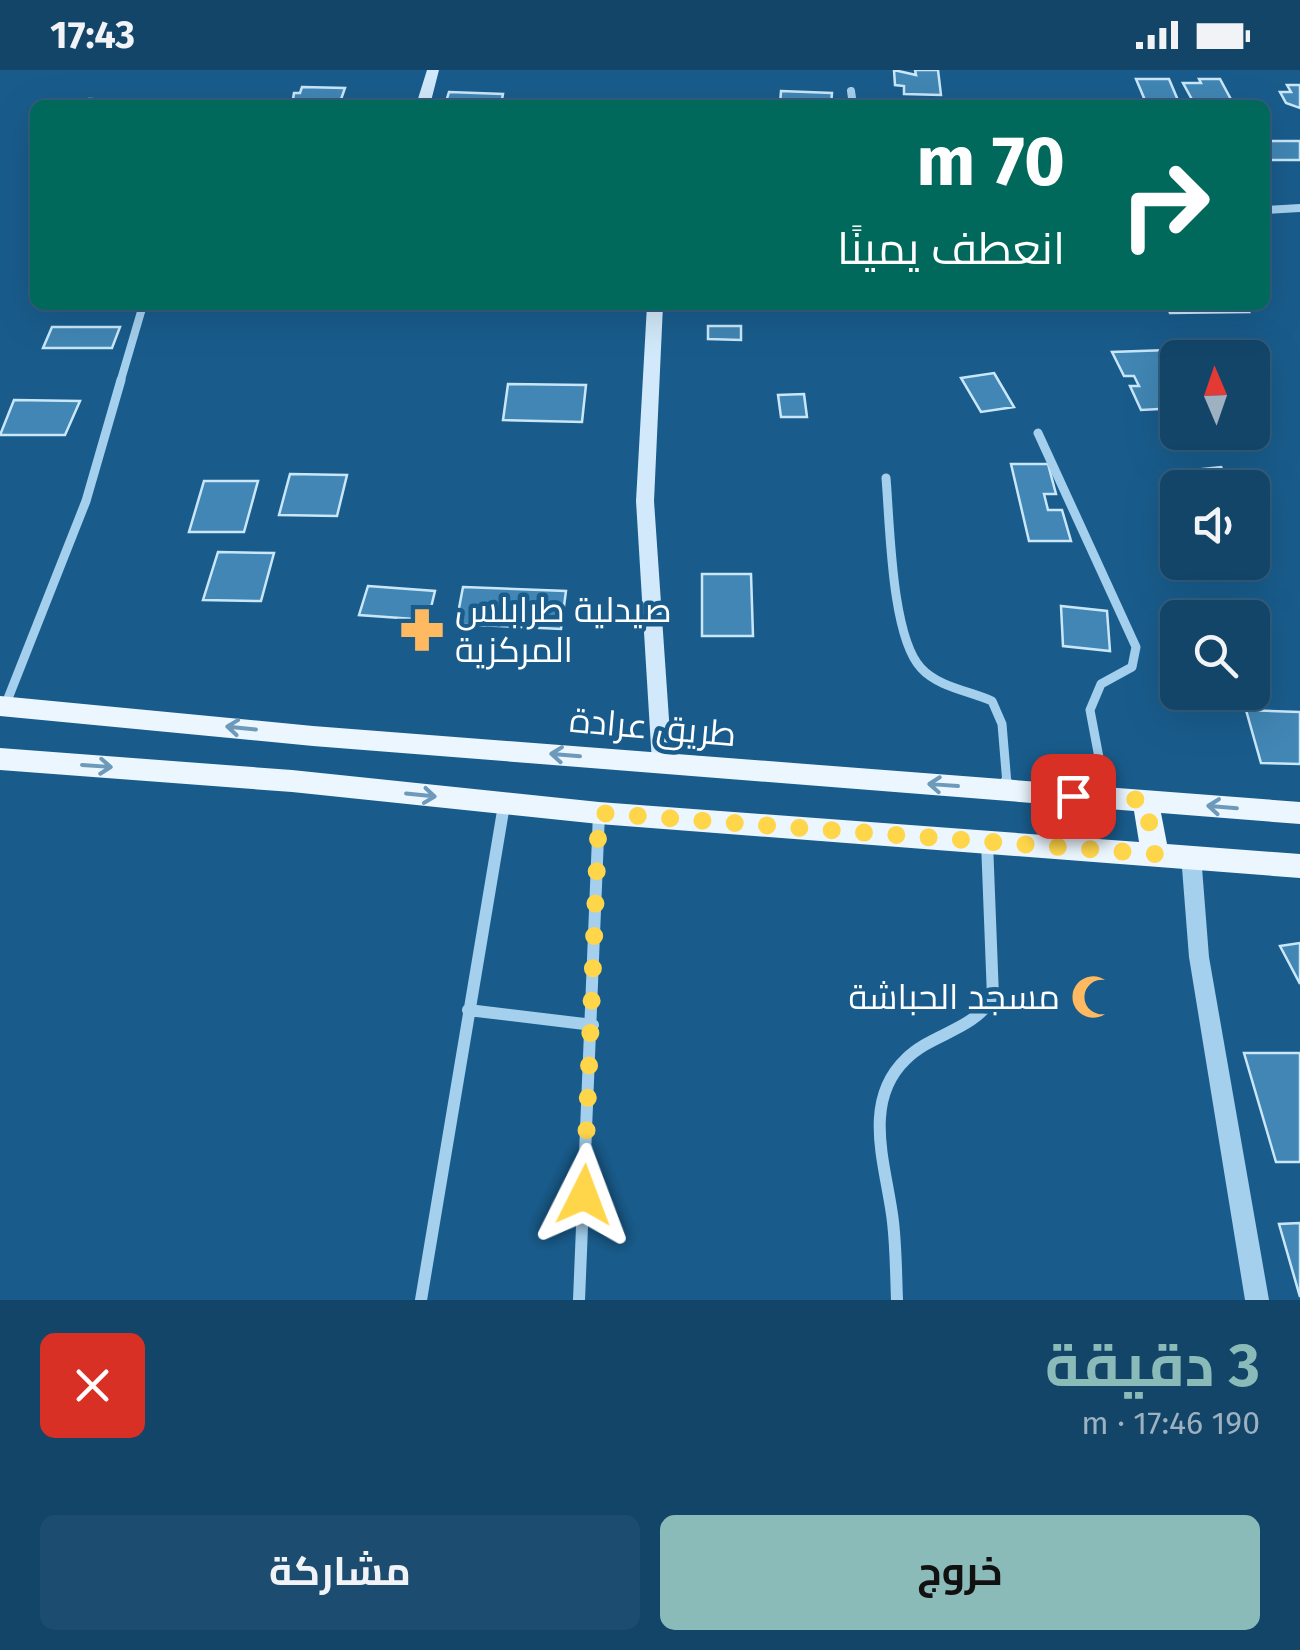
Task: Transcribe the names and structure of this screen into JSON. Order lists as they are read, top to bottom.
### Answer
{
  "streets": {
    "main road": ["طريق عرادة"]
  },
  "places": {
    "pharmacy": ["صيدلية طرابلس المركزية"],
    "mosque": ["مسجد الحباشة"]
  },
  "north": "top",
  "page": {
    "status": "17:43",
    "turn": ["70 m", "انعطف يمينًا"],
    "heading": ["3 دقيقة", "190 m · 17:46"],
    "buttons": ["خروج", "مشاركة"]
  }
}
